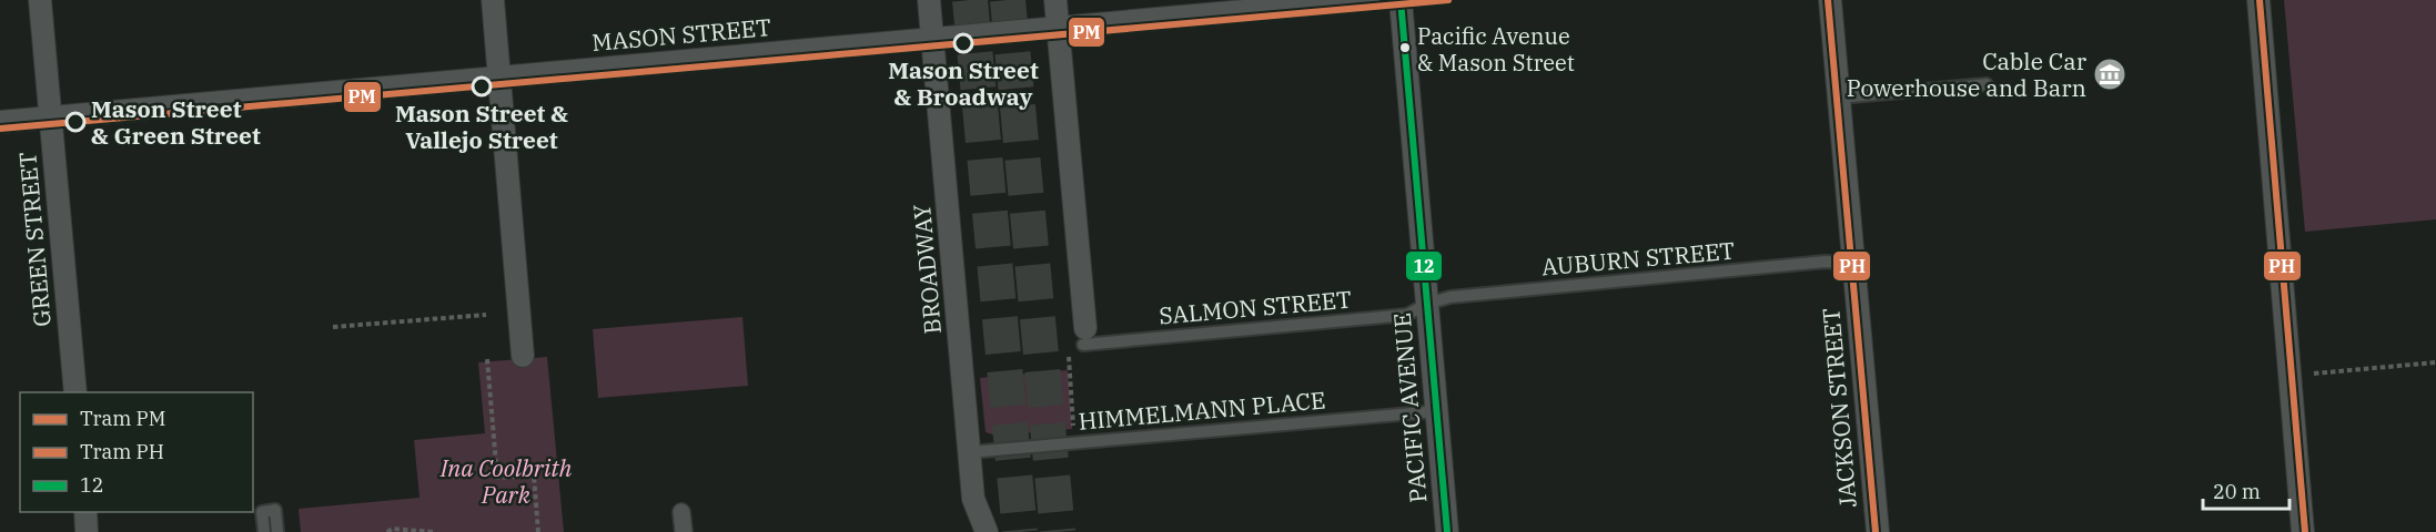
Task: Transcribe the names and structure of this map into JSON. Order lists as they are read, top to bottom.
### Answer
{
  "streets": {
    "street": [
      "MASON STREET",
      "GREEN STREET",
      "BROADWAY",
      "PACIFIC AVENUE",
      "JACKSON STREET"
    ],
    "lane": ["AUBURN STREET", "SALMON STREET", "HIMMELMANN PLACE"]
  },
  "crossings": [
    ["MASON STREET", "GREEN STREET"],
    ["MASON STREET", "BROADWAY"],
    ["AUBURN STREET", "SALMON STREET"],
    ["AUBURN STREET", "PACIFIC AVENUE"],
    ["AUBURN STREET", "JACKSON STREET"],
    ["BROADWAY", "HIMMELMANN PLACE"],
    ["SALMON STREET", "PACIFIC AVENUE"],
    ["PACIFIC AVENUE", "HIMMELMANN PLACE"]
  ],
  "parks": ["Ina Coolbrith Park"],
  "places": {
    "other": [
      "Mason Street & Broadway",
      "Pacific Avenue & Mason Street",
      "Mason Street & Vallejo Street",
      "Mason Street & Green Street"
    ],
    "museum": ["Cable Car Powerhouse and Barn"]
  },
  "lines": ["tram line PM", "tram line PH", "transit line 12"],
  "legend": ["Tram PM", "Tram PH", "12"],
  "scale_bar": "20 m"
}
